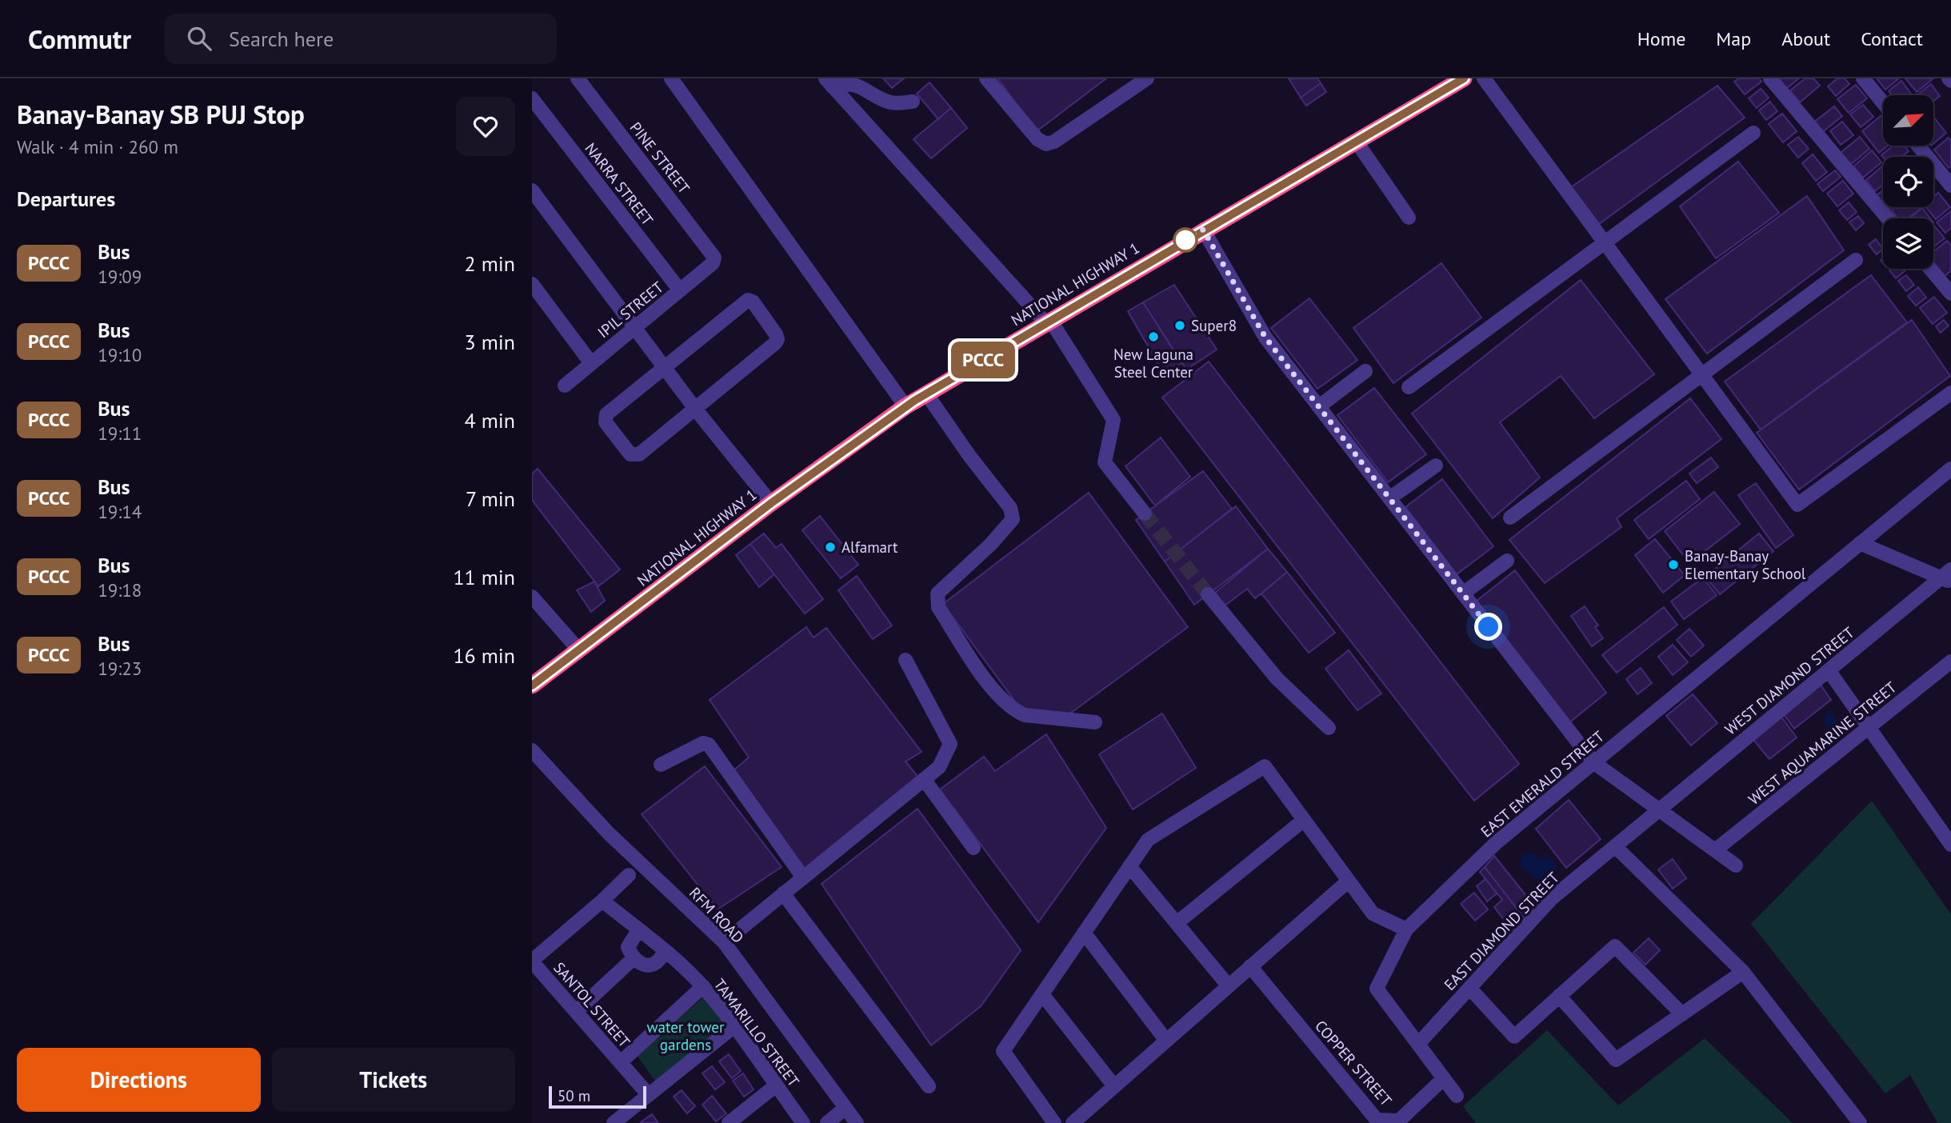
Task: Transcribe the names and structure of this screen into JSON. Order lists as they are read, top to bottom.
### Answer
{
  "streets": {
    "highway": ["NATIONAL HIGHWAY 1"],
    "street": [
      "PINE STREET",
      "NARRA STREET",
      "IPIL STREET",
      "WEST DIAMOND STREET",
      "WEST AQUAMARINE STREET",
      "EAST EMERALD STREET",
      "RFM ROAD",
      "EAST DIAMOND STREET",
      "SANTOL STREET",
      "TAMARILLO STREET",
      "COPPER STREET"
    ]
  },
  "crossings": [
    ["PINE STREET", "IPIL STREET"],
    ["NARRA STREET", "IPIL STREET"],
    ["WEST DIAMOND STREET", "EAST DIAMOND STREET"],
    ["EAST EMERALD STREET", "EAST DIAMOND STREET"],
    ["EAST EMERALD STREET", "COPPER STREET"]
  ],
  "parks": ["water tower gardens"],
  "places": [
    "Super8",
    "New Laguna Steel Center",
    "Alfamart",
    "Banay-Banay Elementary School"
  ],
  "lines": ["bus line PCCC"],
  "scale_bar": "50 m",
  "north": "top right",
  "page": {
    "header": "Commutr",
    "search": "Search here",
    "nav": [
      "Home",
      "Map",
      "About",
      "Contact"
    ],
    "heading": [
      ["Banay-Banay SB PUJ Stop", "Walk · 4 min · 260 m"],
      "Departures"
    ],
    "on_map": "PCCC",
    "list": [
      {
        "mark": "PCCC",
        "name": "Bus",
        "note": "19:09",
        "value": "2 min"
      },
      {
        "mark": "PCCC",
        "name": "Bus",
        "note": "19:10",
        "value": "3 min"
      },
      {
        "mark": "PCCC",
        "name": "Bus",
        "note": "19:11",
        "value": "4 min"
      },
      {
        "mark": "PCCC",
        "name": "Bus",
        "note": "19:14",
        "value": "7 min"
      },
      {
        "mark": "PCCC",
        "name": "Bus",
        "note": "19:18",
        "value": "11 min"
      },
      {
        "mark": "PCCC",
        "name": "Bus",
        "note": "19:23",
        "value": "16 min"
      }
    ],
    "buttons": ["Directions", "Tickets"],
    "scale": "50 m"
  }
}
